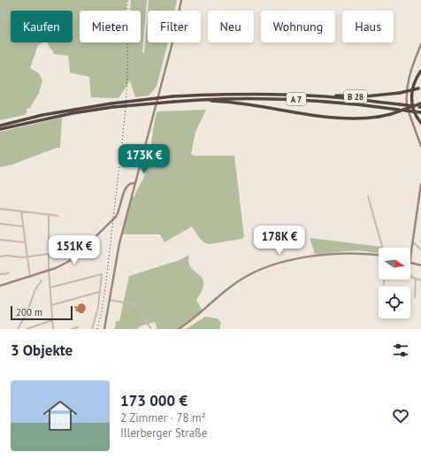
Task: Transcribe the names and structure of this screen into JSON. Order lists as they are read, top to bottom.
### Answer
{
  "streets": {
    "highway": ["B 28", "A 7"]
  },
  "crossings": [
    ["B 28", "A 7"]
  ],
  "scale_bar": "200 m",
  "north": "right",
  "page": {
    "chip": [
      "Kaufen",
      "Mieten",
      "Filter",
      "Neu",
      "Wohnung",
      "Haus"
    ],
    "price": ["173K €", "178K €", "151K €"],
    "scale": "200 m",
    "heading": "3 Objekte",
    "list": [
      {
        "name": "173 000 €",
        "note": "2 Zimmer · 78 m² · Illerberger Straße"
      }
    ]
  }
}
